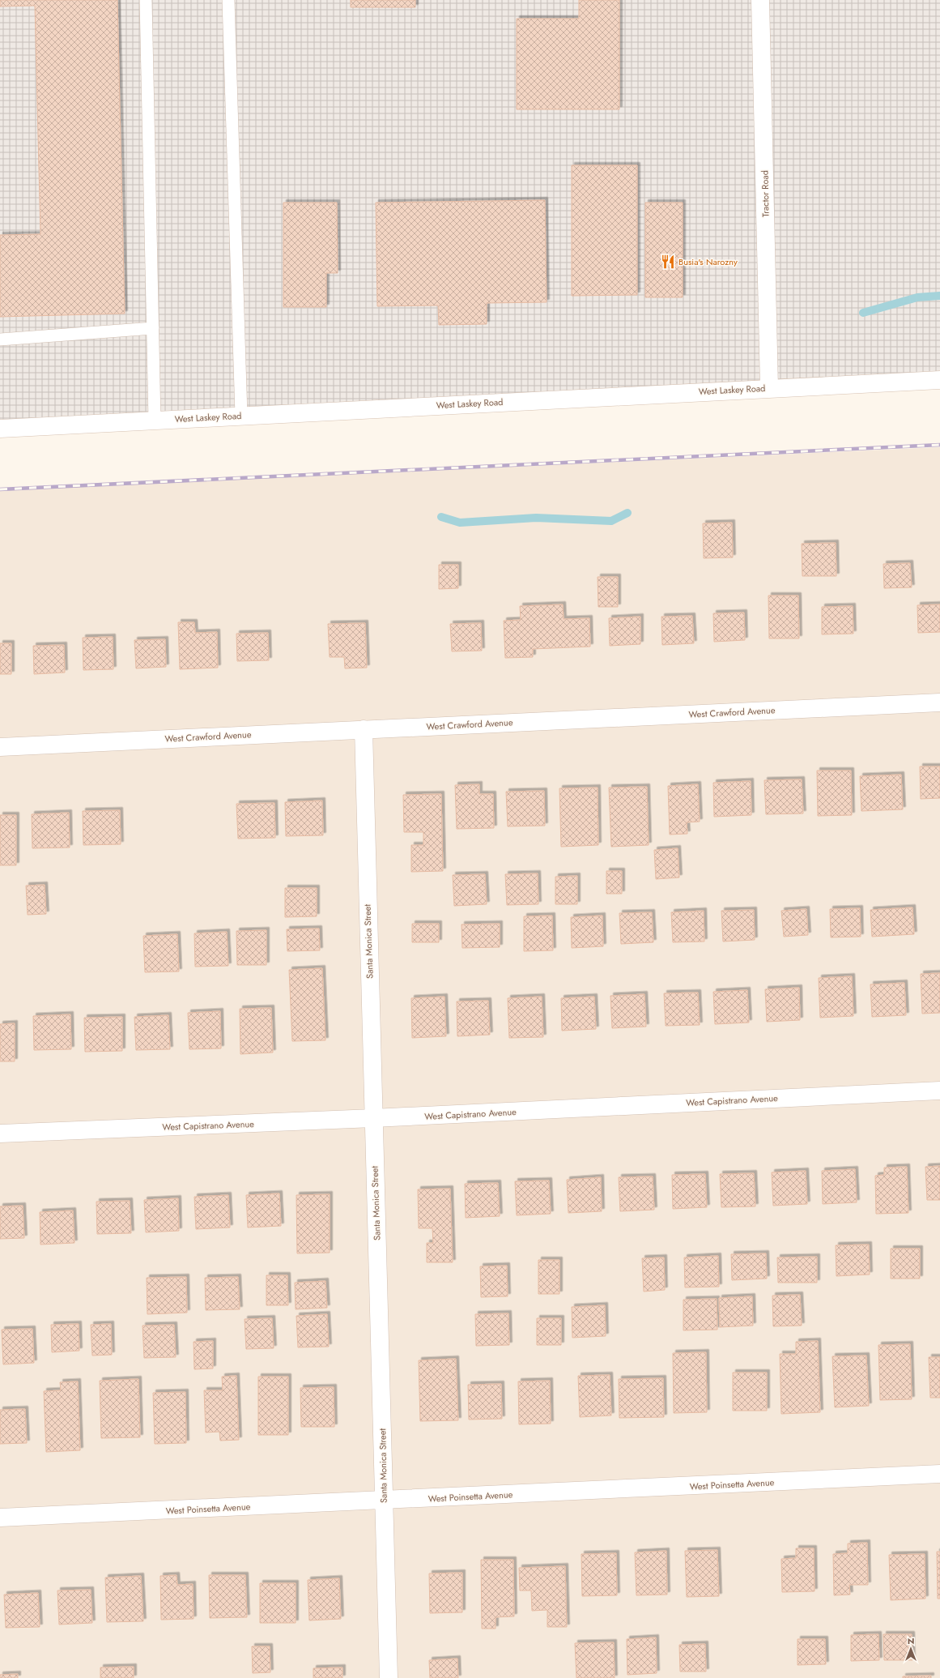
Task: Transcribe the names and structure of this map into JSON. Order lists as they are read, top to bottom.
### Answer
{
  "streets": {
    "street": [
      "Tractor Road",
      "West Laskey Road",
      "West Crawford Avenue",
      "Santa Monica Street",
      "West Capistrano Avenue",
      "West Poinsetta Avenue"
    ]
  },
  "crossings": [
    ["Tractor Road", "West Laskey Road"],
    ["West Crawford Avenue", "Santa Monica Street"],
    ["Santa Monica Street", "West Capistrano Avenue"],
    ["Santa Monica Street", "West Poinsetta Avenue"]
  ],
  "places": {
    "restaurant": ["Busia's Narozny"]
  },
  "north": "top"
}
